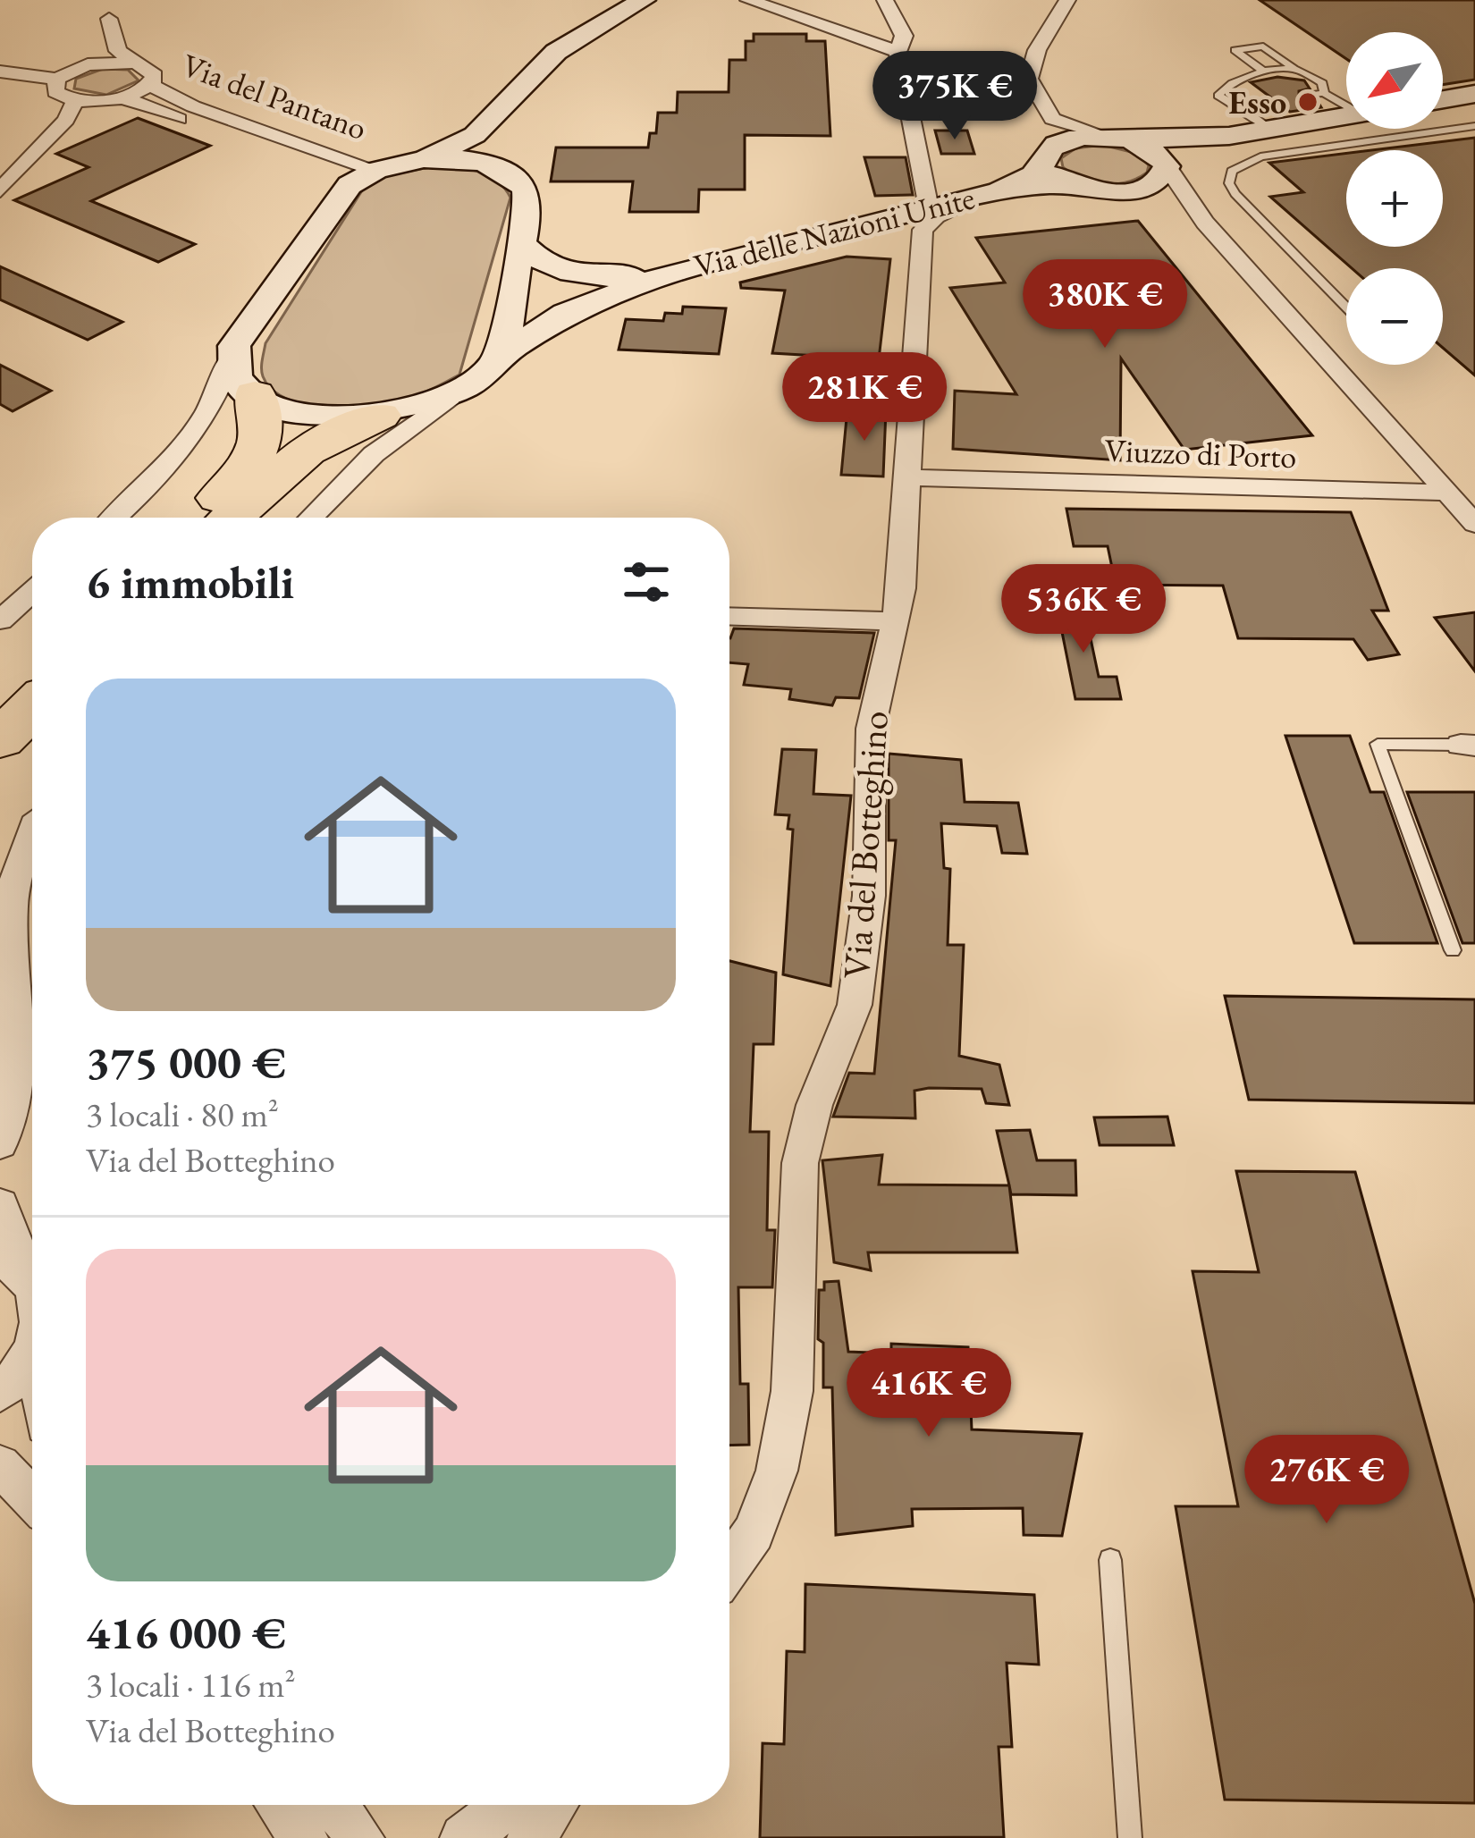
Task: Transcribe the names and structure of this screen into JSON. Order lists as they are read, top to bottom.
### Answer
{
  "streets": {
    "main road": ["Via delle Nazioni Unite"],
    "street": ["Via del Pantano", "Viuzzo di Porto", "Via del Botteghino"]
  },
  "crossings": [
    ["Via del Pantano", "Via delle Nazioni Unite"],
    ["Via delle Nazioni Unite", "Via del Botteghino"],
    ["Viuzzo di Porto", "Via del Botteghino"]
  ],
  "places": ["Esso"],
  "north": "bottom left",
  "page": {
    "map_buttons": ["+", "−"],
    "price": [
      "375K €",
      "380K €",
      "281K €",
      "536K €",
      "416K €",
      "276K €"
    ],
    "heading": "6 immobili",
    "list": [
      {
        "name": "375 000 €",
        "note": "3 locali · 80 m² · Via del Botteghino"
      },
      {
        "name": "416 000 €",
        "note": "3 locali · 116 m² · Via del Botteghino"
      }
    ]
  }
}
